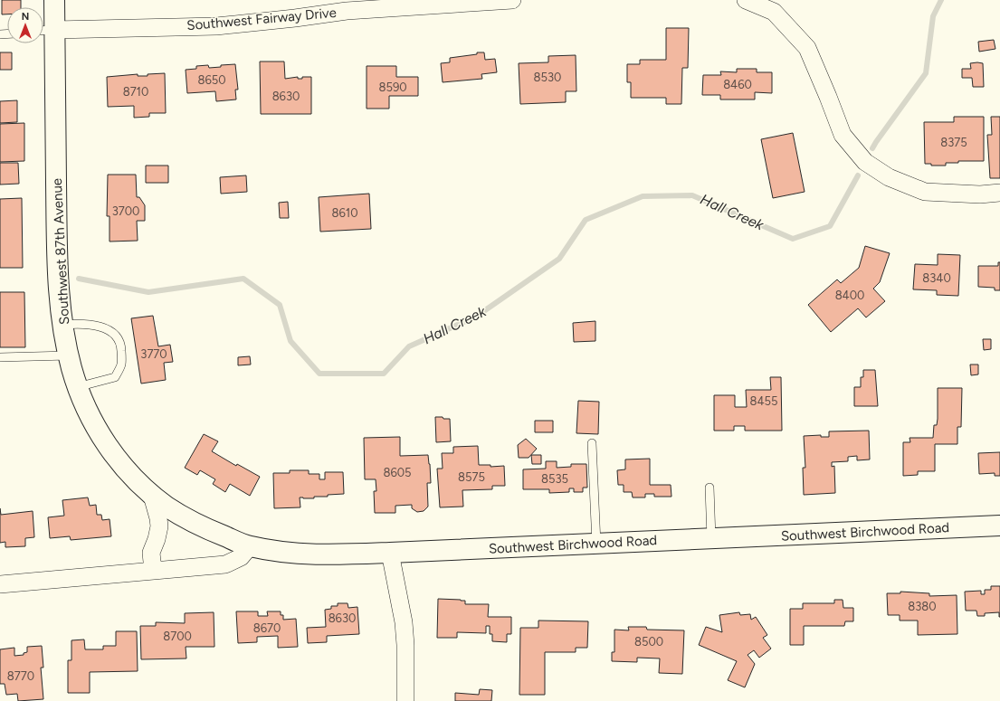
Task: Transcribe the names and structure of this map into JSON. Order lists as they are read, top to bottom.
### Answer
{
  "streets": {
    "street": ["Southwest Fairway Drive", "Southwest 87th Avenue", "Southwest Birchwood Road"]
  },
  "crossings": [
    ["Southwest Fairway Drive", "Southwest 87th Avenue"],
    ["Southwest 87th Avenue", "Southwest Birchwood Road"]
  ],
  "water": ["Hall Creek"],
  "house_numbers": [
    "8530",
    "8650",
    "8460",
    "8590",
    "8710",
    "8630",
    "8375",
    "3700",
    "8610",
    "8340",
    "8400",
    "3770",
    "8455",
    "8605",
    "8575",
    "8535",
    "8380",
    "8630",
    "8670",
    "8700",
    "8500",
    "8770"
  ],
  "north": "top"
}
